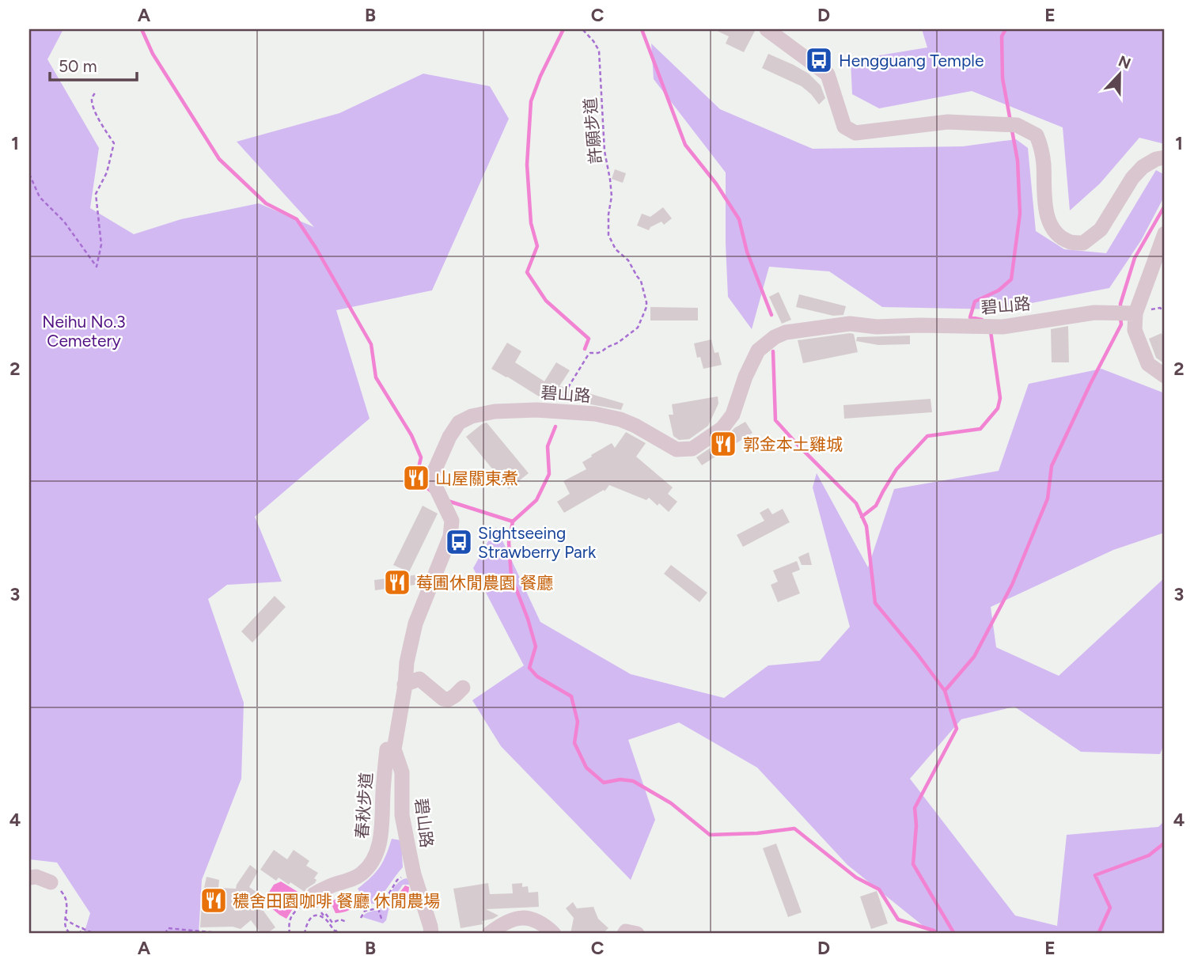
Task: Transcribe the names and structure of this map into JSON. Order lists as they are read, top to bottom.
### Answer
{
  "streets": {
    "street": ["碧山路", "春秋步道"],
    "path": ["許願步道"]
  },
  "crossings": [
    ["許願步道", "碧山路"],
    ["碧山路", "春秋步道"]
  ],
  "parks": ["Neihu No.3 Cemetery"],
  "places": {
    "bus stop": ["Hengguang Temple", "Sightseeing Strawberry Park"],
    "restaurant": [
      "郭金本土雞城",
      "山屋關東煮",
      "莓圃休閒農園 餐廳",
      "穠舍田園咖啡 餐廳 休閒農場"
    ]
  },
  "scale_bar": "50 m",
  "north": "top",
  "grid": {
    "columns": [
      "A",
      "B",
      "C",
      "D",
      "E"
    ],
    "rows": [
      "1",
      "2",
      "3",
      "4"
    ]
  }
}
